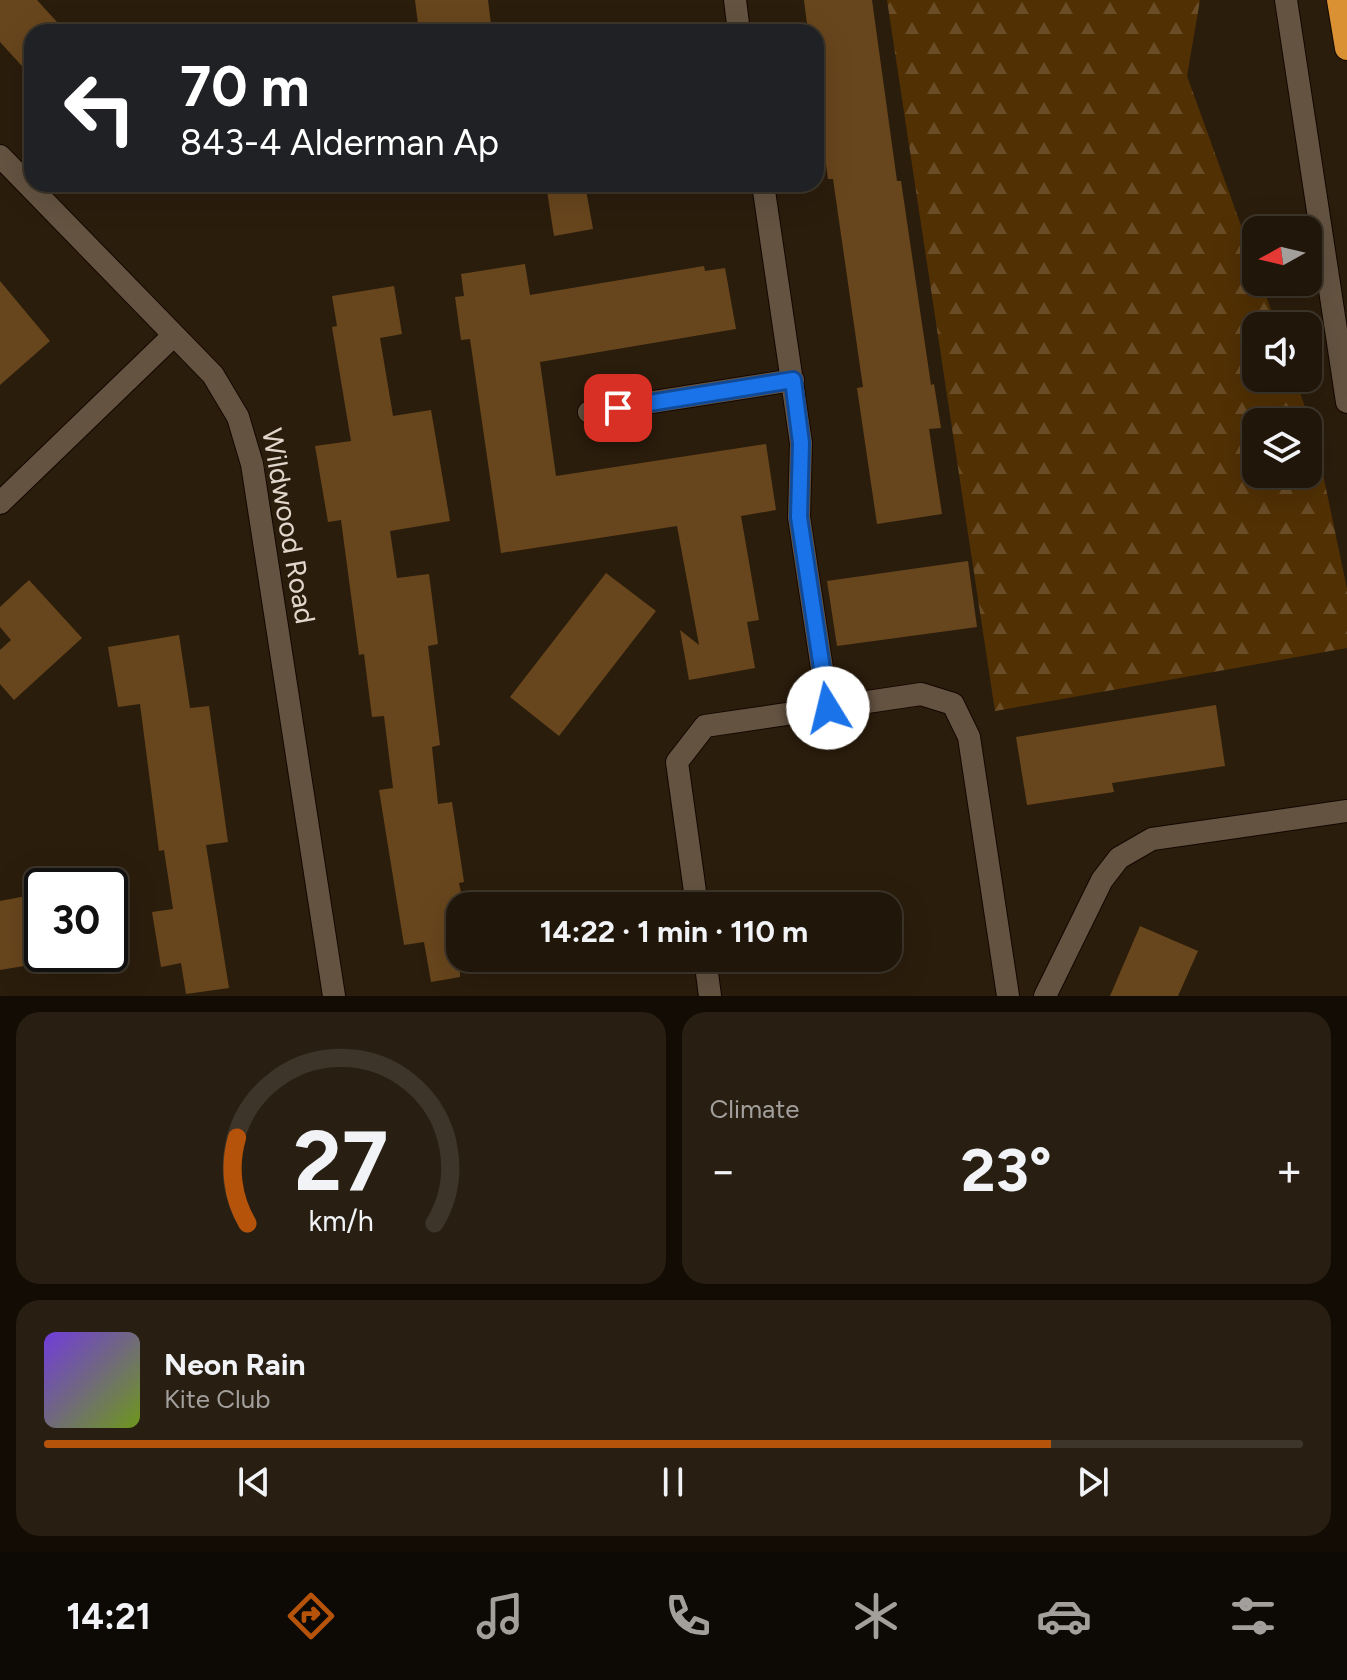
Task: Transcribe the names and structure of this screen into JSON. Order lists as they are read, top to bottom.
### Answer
{
  "streets": {
    "street": ["Wildwood Road"]
  },
  "north": "left",
  "page": {
    "turn": ["70 m", "843-4 Alderman Ap"],
    "limit": "30",
    "trip": "14:22 · 1 min · 110 m",
    "tile": "Climate",
    "heat": ["−", "23°", "+"],
    "song": ["Neon Rain", "Kite Club"],
    "tabs": "14:21",
    "gauge": ["27", "km/h"]
  }
}
